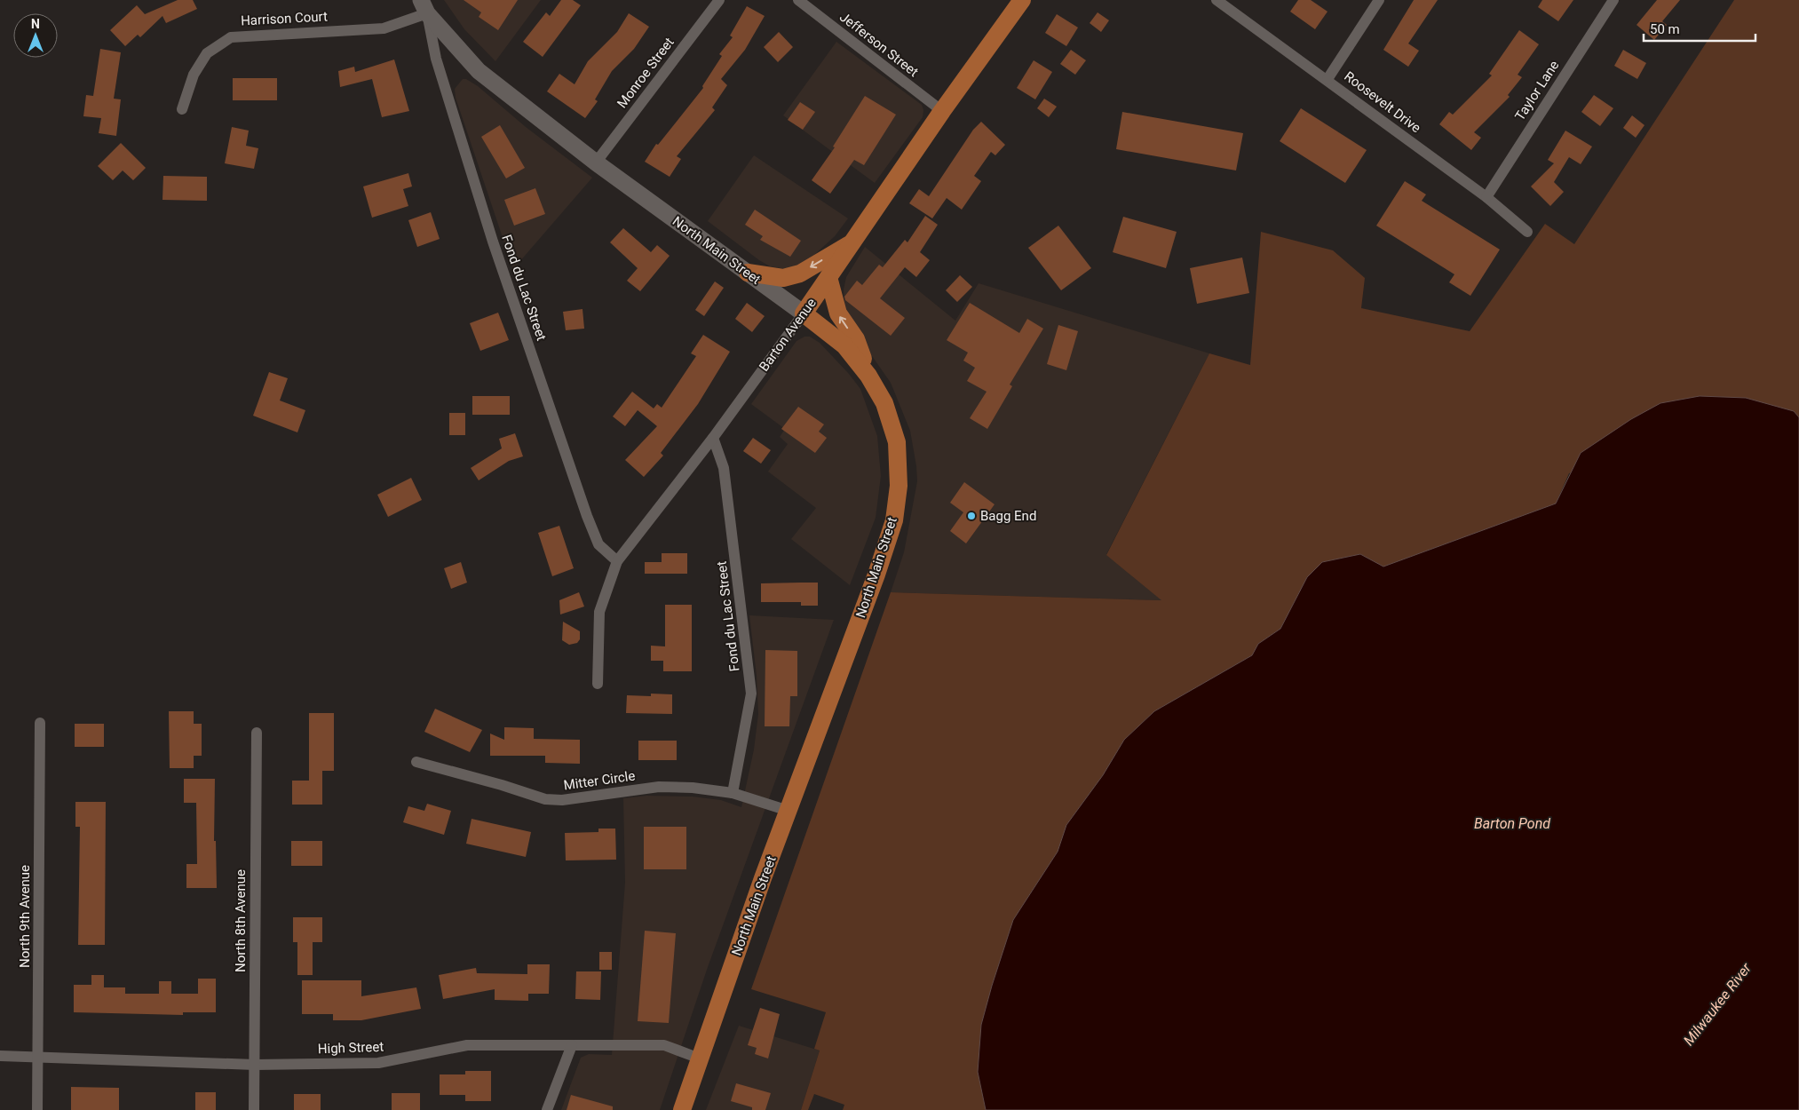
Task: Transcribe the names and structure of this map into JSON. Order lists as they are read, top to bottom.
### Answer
{
  "streets": {
    "main road": ["North Main Street", "Barton Avenue"],
    "street": [
      "Harrison Court",
      "Jefferson Street",
      "Monroe Street",
      "Taylor Lane",
      "Roosevelt Drive",
      "Fond du Lac Street",
      "Mitter Circle",
      "North 9th Avenue",
      "North 8th Avenue",
      "High Street"
    ]
  },
  "crossings": [
    ["Harrison Court", "North Main Street"],
    ["Harrison Court", "Fond du Lac Street"],
    ["Jefferson Street", "Barton Avenue"],
    ["Monroe Street", "North Main Street"],
    ["Taylor Lane", "Roosevelt Drive"],
    ["North Main Street", "Fond du Lac Street"],
    ["North Main Street", "Barton Avenue"],
    ["North Main Street", "Mitter Circle"],
    ["North Main Street", "High Street"],
    ["Fond du Lac Street", "Barton Avenue"],
    ["Fond du Lac Street", "Mitter Circle"],
    ["North 9th Avenue", "High Street"],
    ["North 8th Avenue", "High Street"]
  ],
  "water": ["Barton Pond", "Milwaukee River"],
  "places": ["Bagg End"],
  "scale_bar": "50 m",
  "north": "top"
}
